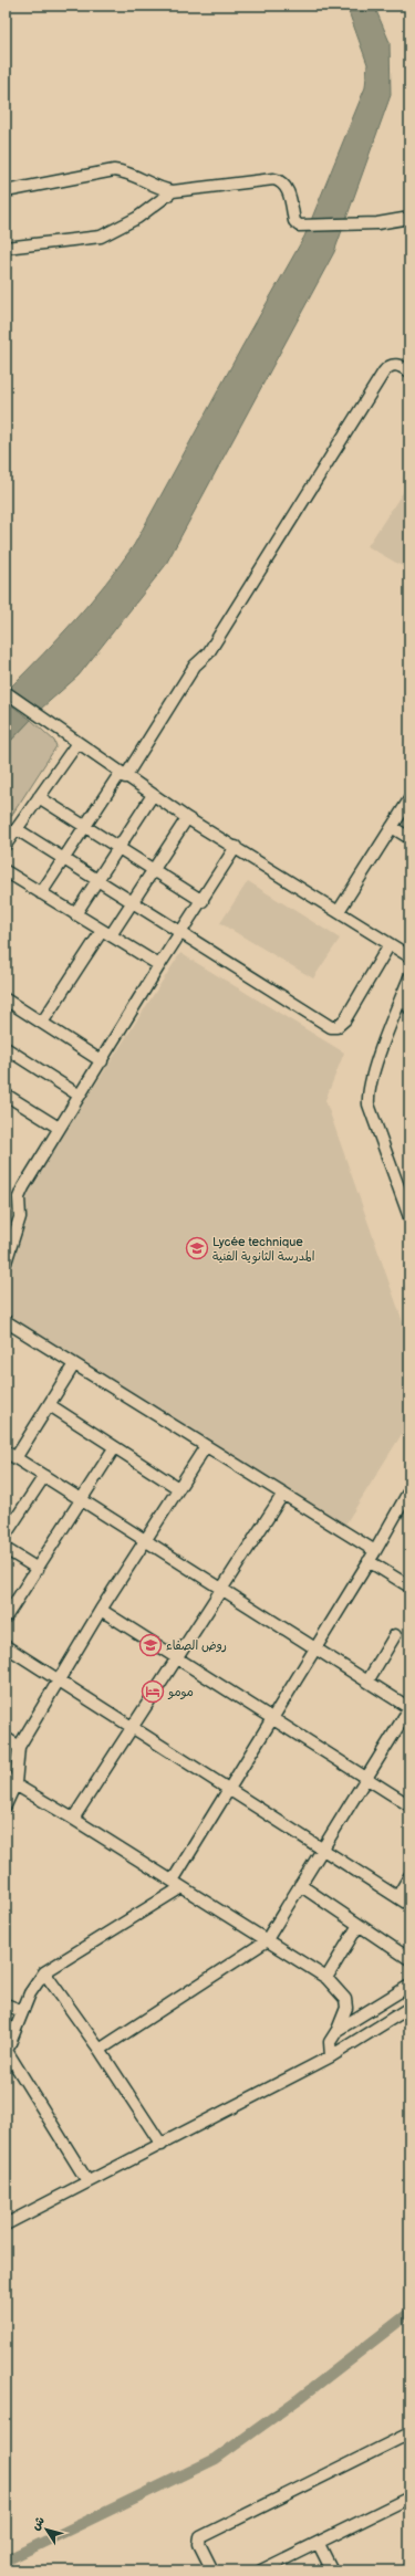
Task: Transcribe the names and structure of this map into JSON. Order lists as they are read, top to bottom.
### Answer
{
  "places": {
    "school or university": ["Lycée technique المدرسة الثانوية الفنية", "روض الصفاء"],
    "hotel": ["مومو"]
  },
  "north": "top left"
}
